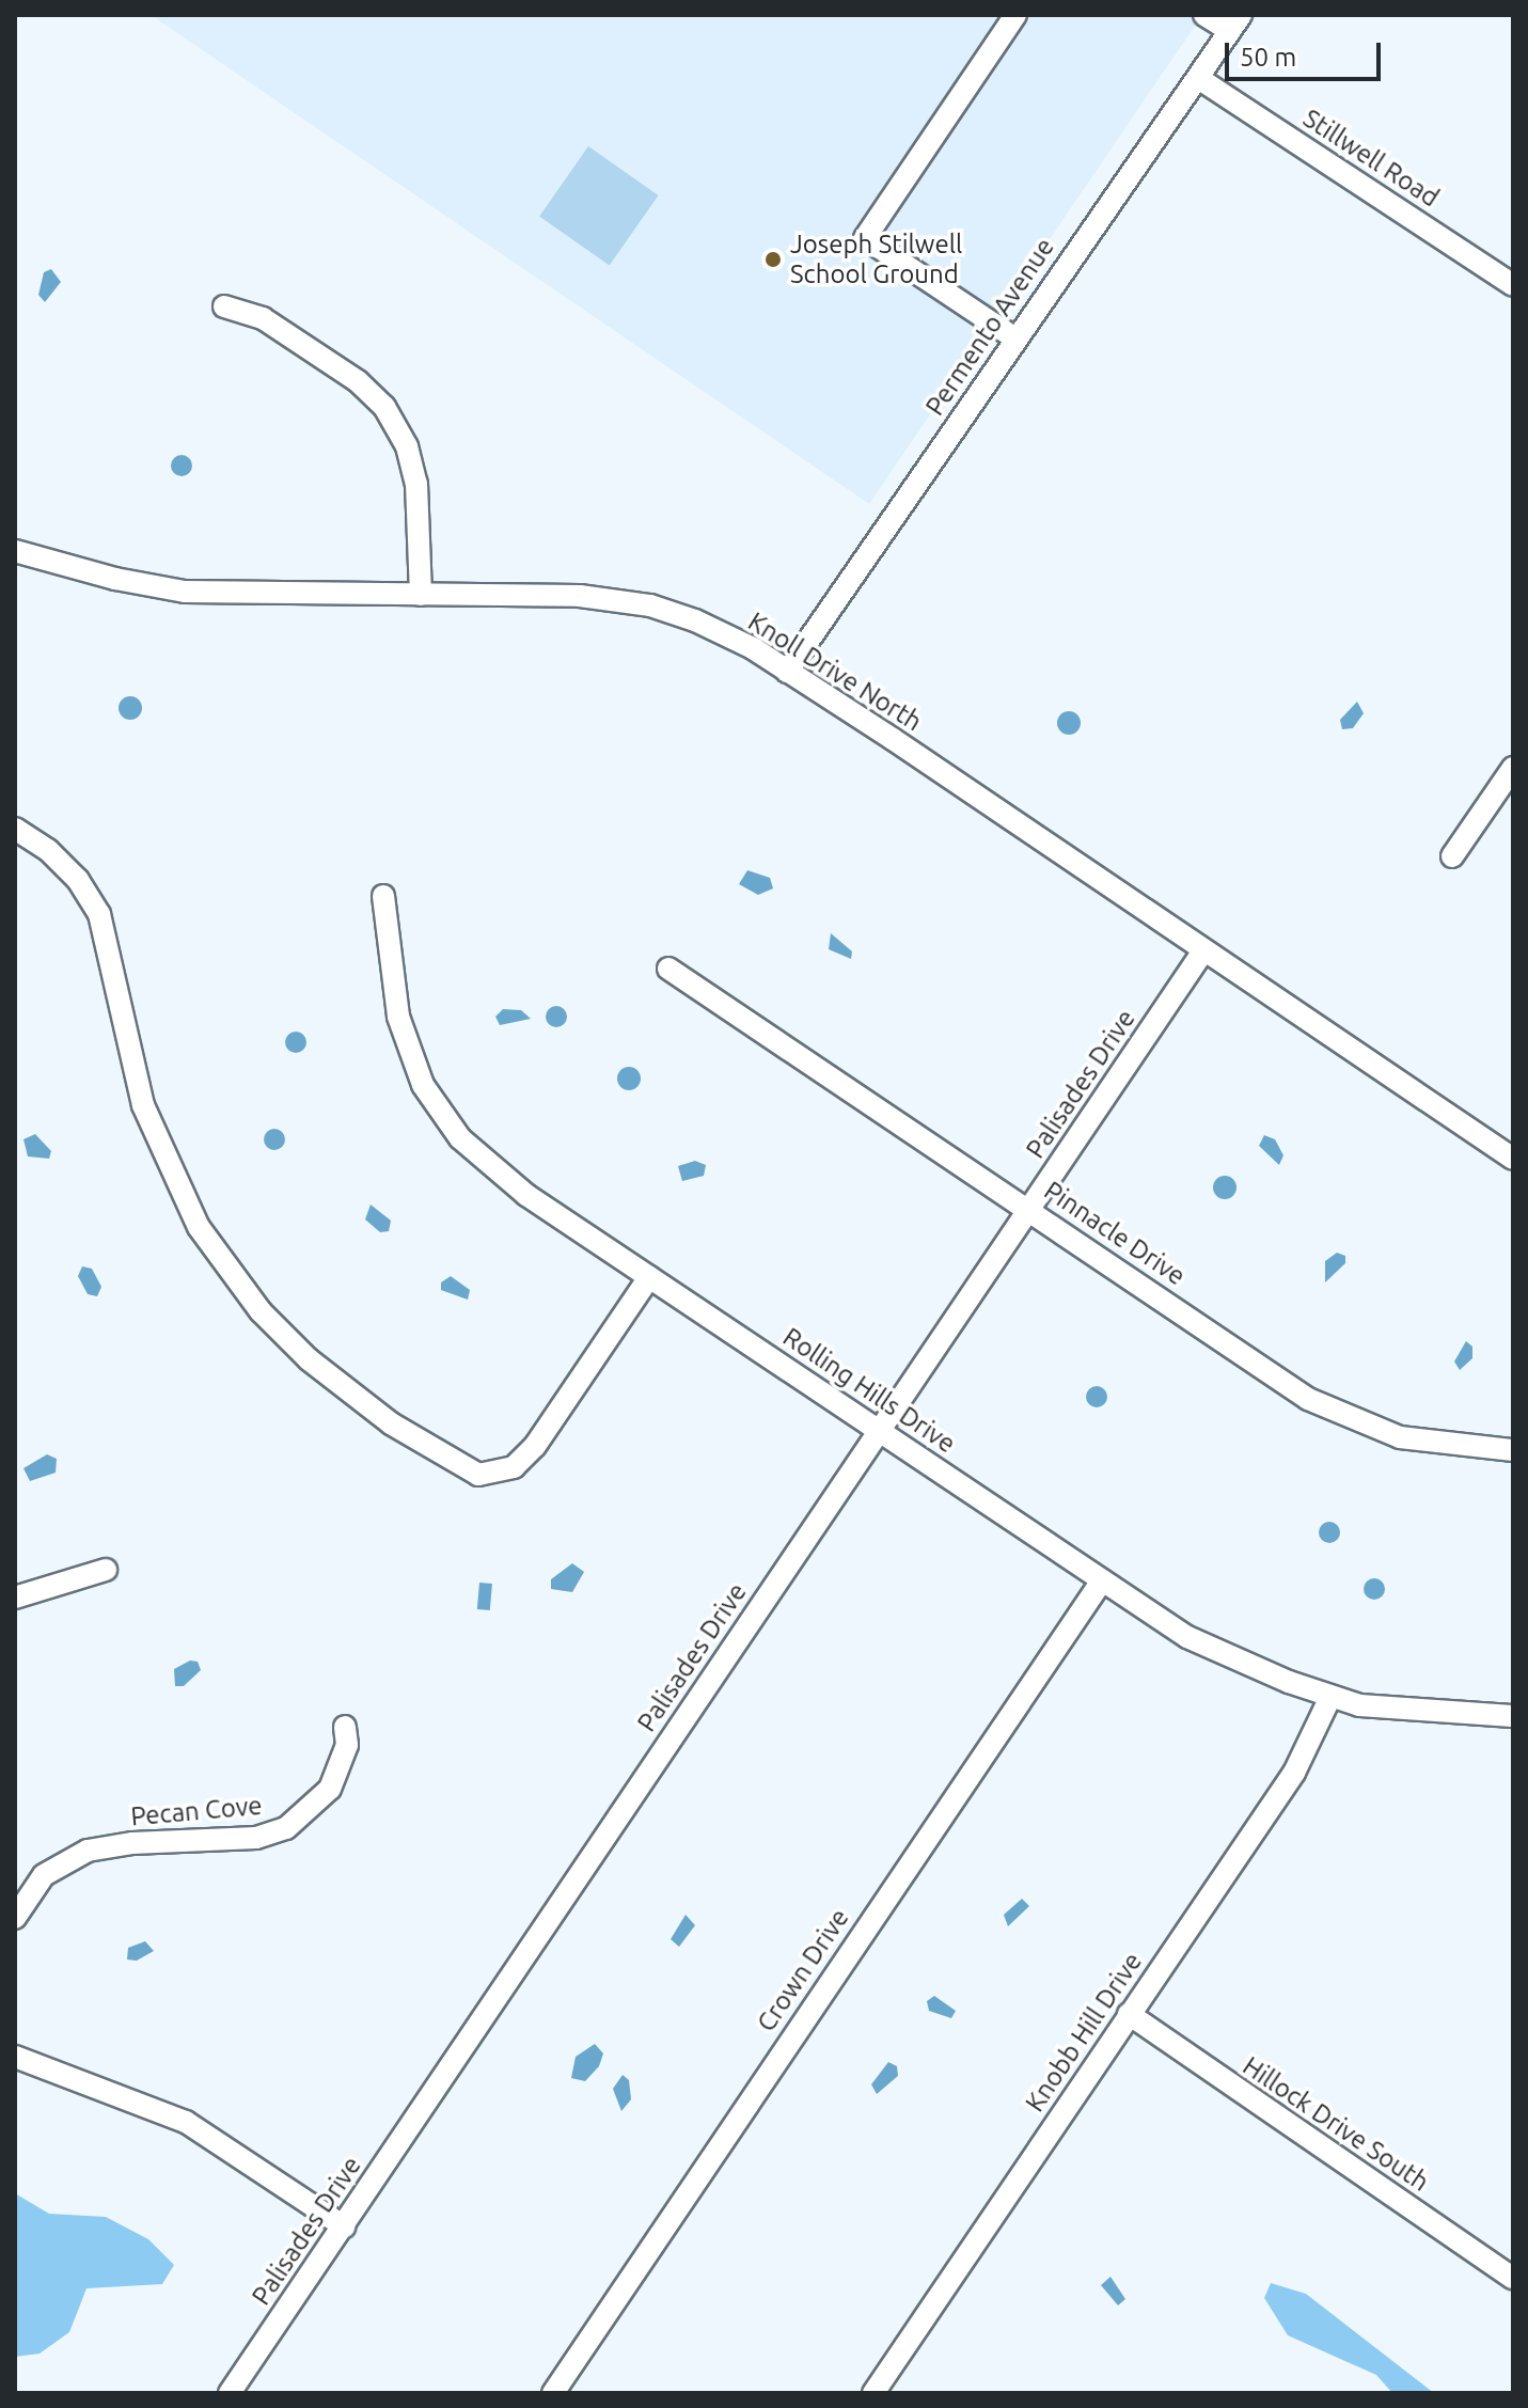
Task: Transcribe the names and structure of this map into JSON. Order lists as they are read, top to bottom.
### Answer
{
  "streets": {
    "street": [
      "Stillwell Road",
      "Permento Avenue",
      "Knoll Drive North",
      "Palisades Drive",
      "Pinnacle Drive",
      "Rolling Hills Drive",
      "Pecan Cove",
      "Crown Drive",
      "Knobb Hill Drive",
      "Hillock Drive South"
    ]
  },
  "crossings": [
    ["Stillwell Road", "Permento Avenue"],
    ["Permento Avenue", "Knoll Drive North"],
    ["Knoll Drive North", "Palisades Drive"],
    ["Palisades Drive", "Pinnacle Drive"],
    ["Palisades Drive", "Rolling Hills Drive"],
    ["Rolling Hills Drive", "Crown Drive"],
    ["Rolling Hills Drive", "Knobb Hill Drive"],
    ["Knobb Hill Drive", "Hillock Drive South"]
  ],
  "places": ["Joseph Stilwell School Ground"],
  "scale_bar": "50 m"
}
